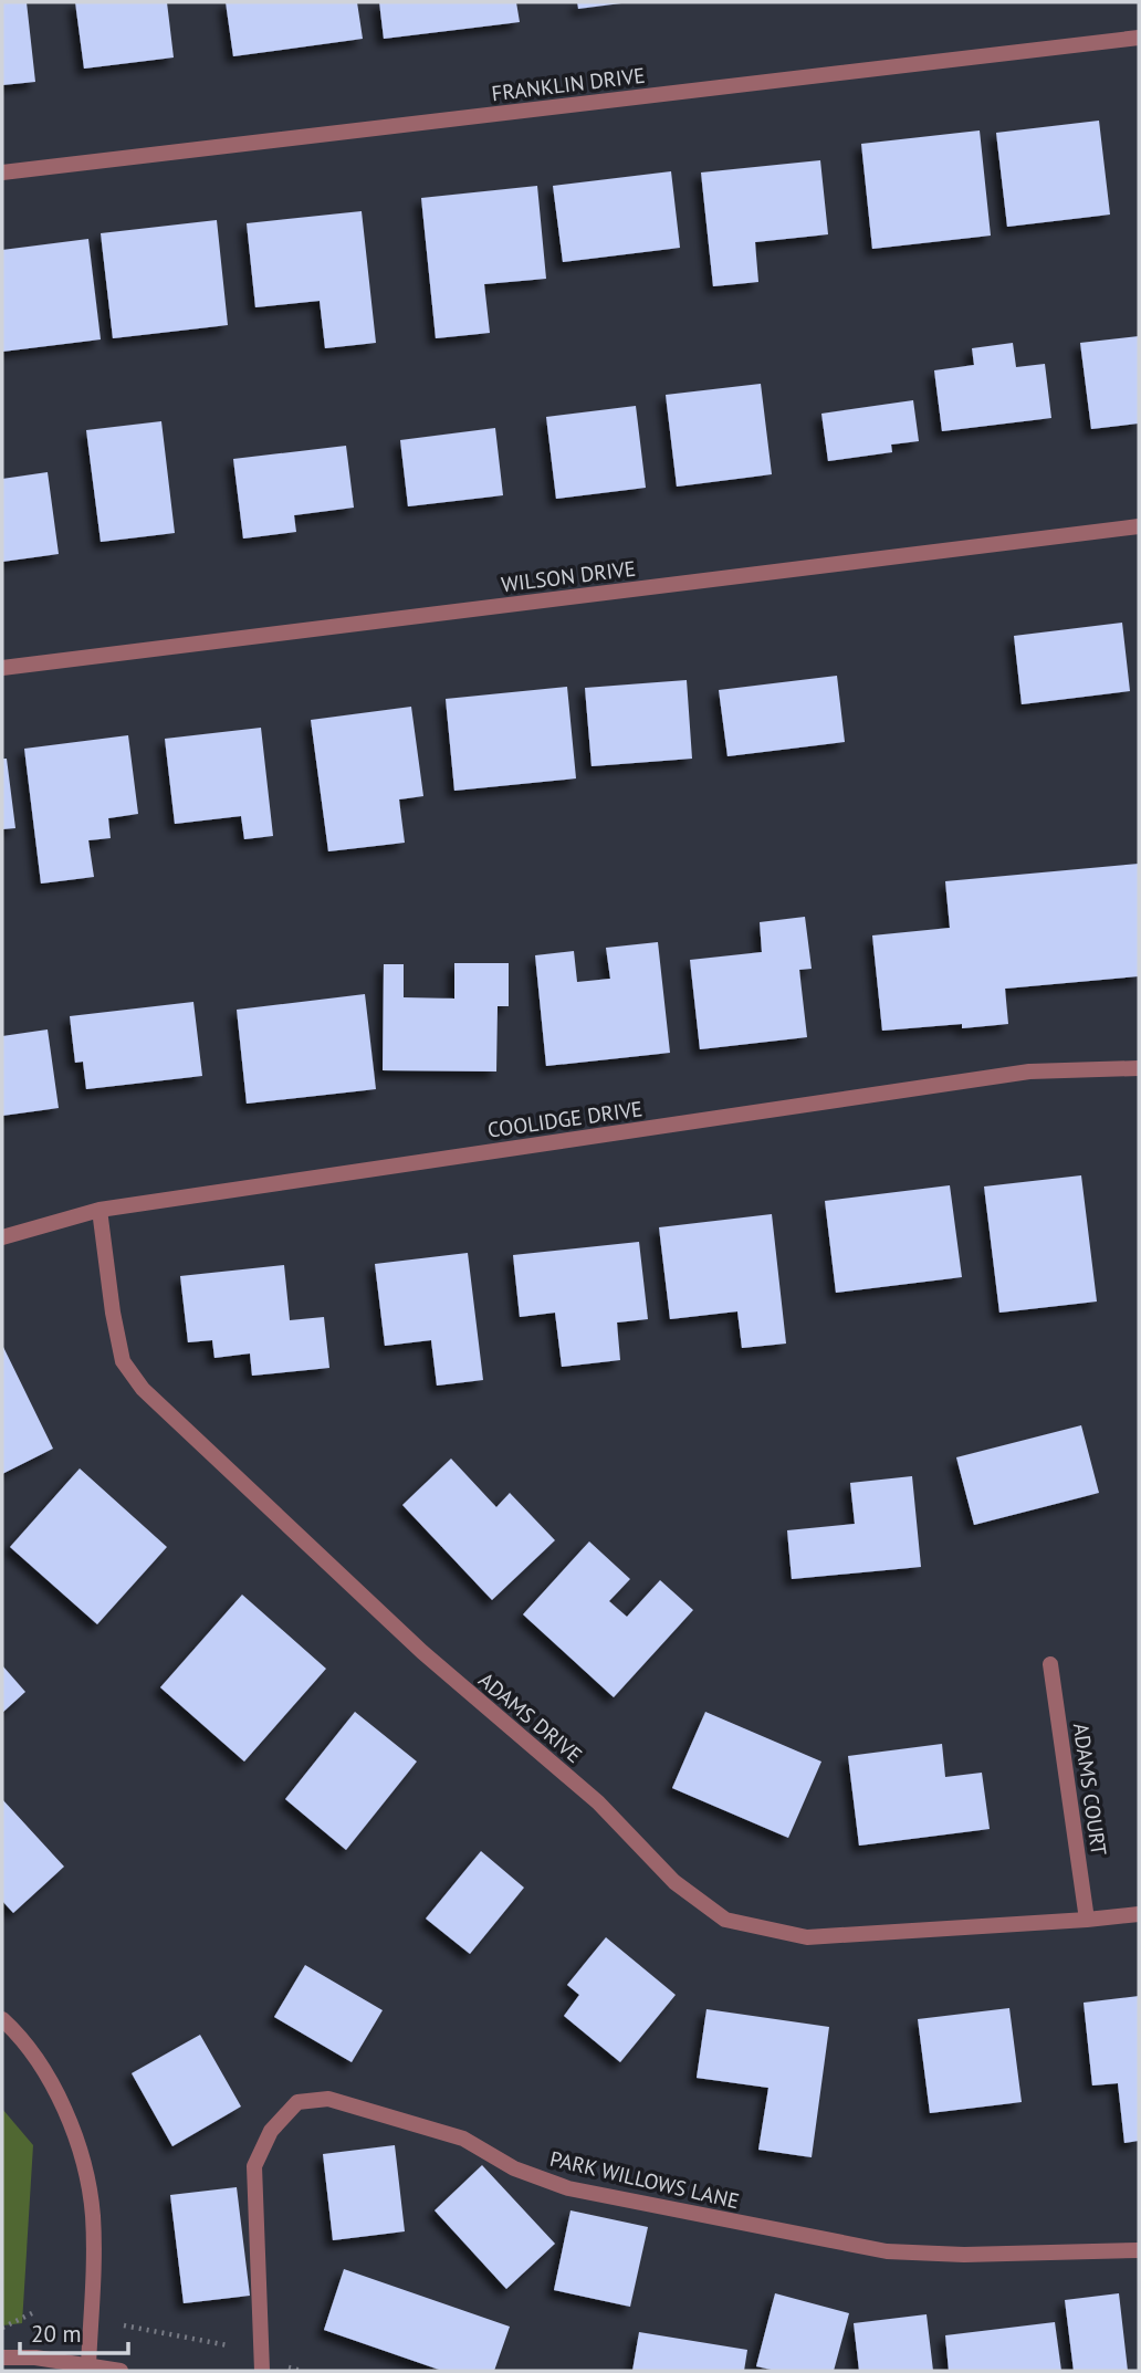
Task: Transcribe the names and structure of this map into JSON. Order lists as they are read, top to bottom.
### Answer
{
  "streets": {
    "street": [
      "FRANKLIN DRIVE",
      "WILSON DRIVE",
      "COOLIDGE DRIVE",
      "ADAMS DRIVE",
      "ADAMS COURT",
      "PARK WILLOWS LANE"
    ]
  },
  "crossings": [
    ["COOLIDGE DRIVE", "ADAMS DRIVE"],
    ["ADAMS DRIVE", "ADAMS COURT"]
  ],
  "scale_bar": "20 m"
}
